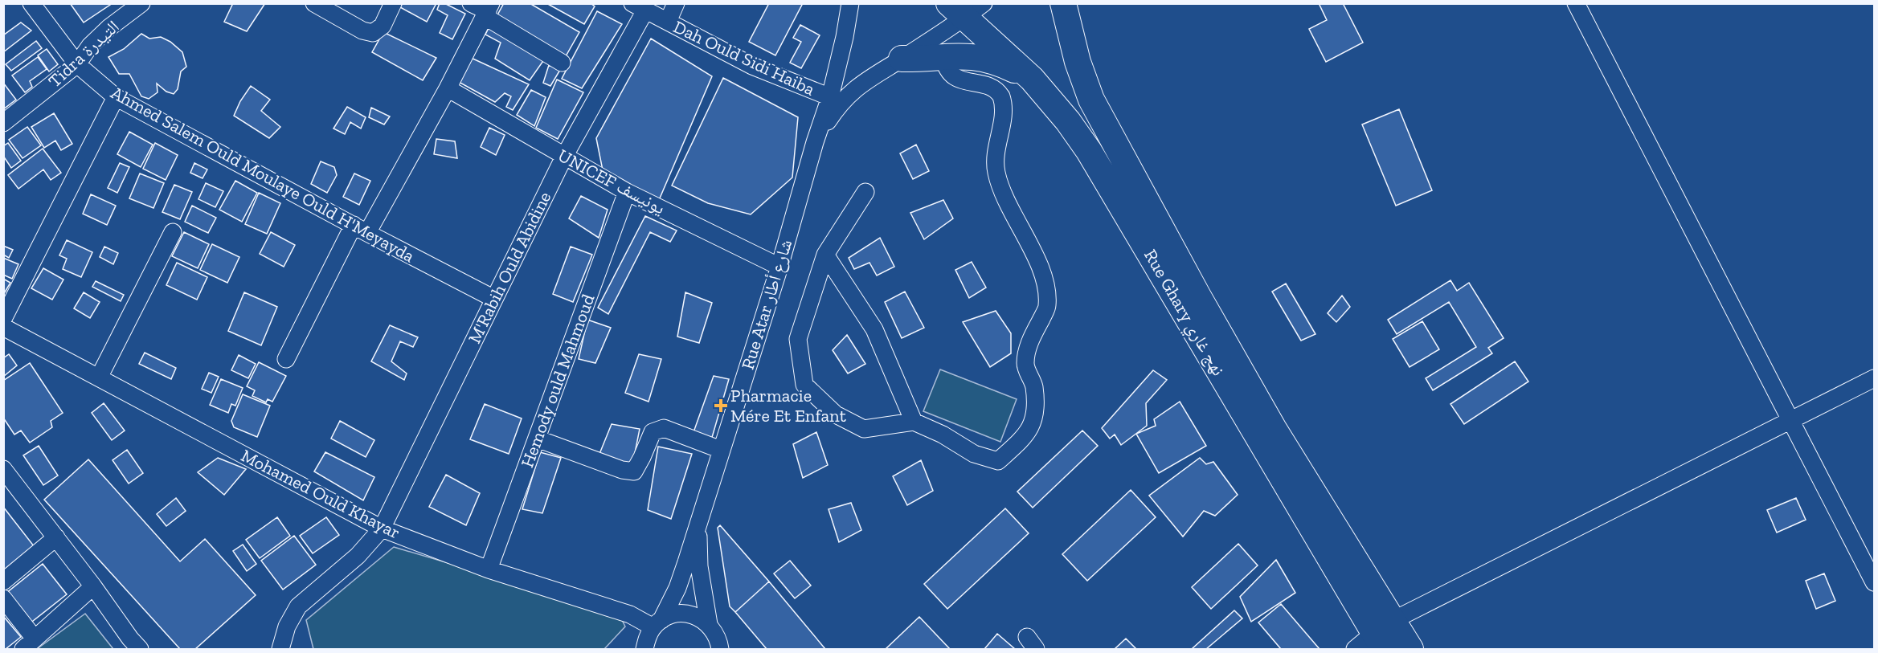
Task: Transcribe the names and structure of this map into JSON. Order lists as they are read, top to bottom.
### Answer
{
  "streets": {
    "highway": ["Rue Ghary نهج غاري"],
    "street": [
      "Tidra التيدرة",
      "Dah Ould Sidi Haiba",
      "Ahmed Salem Ould Moulaye Ould H'Meyayda",
      "UNICEF يونيسف",
      "M'Rabih Ould Abidine",
      "Rue Atar شارع أطار",
      "Hemody ould Mahmoud",
      "Mohamed Ould Khayar"
    ]
  },
  "crossings": [
    ["Tidra التيدرة", "Ahmed Salem Ould Moulaye Ould H'Meyayda"],
    ["Dah Ould Sidi Haiba", "M'Rabih Ould Abidine"],
    ["Dah Ould Sidi Haiba", "Rue Atar شارع أطار"],
    ["Ahmed Salem Ould Moulaye Ould H'Meyayda", "M'Rabih Ould Abidine"],
    ["UNICEF يونيسف", "M'Rabih Ould Abidine"],
    ["UNICEF يونيسف", "Rue Atar شارع أطار"],
    ["UNICEF يونيسف", "Hemody ould Mahmoud"],
    ["M'Rabih Ould Abidine", "Mohamed Ould Khayar"],
    ["Rue Atar شارع أطار", "Rue Ghary نهج غاري"],
    ["Rue Atar شارع أطار", "Mohamed Ould Khayar"],
    ["Hemody ould Mahmoud", "Mohamed Ould Khayar"]
  ],
  "places": {
    "health": ["Pharmacie Mére Et Enfant"]
  }
}
